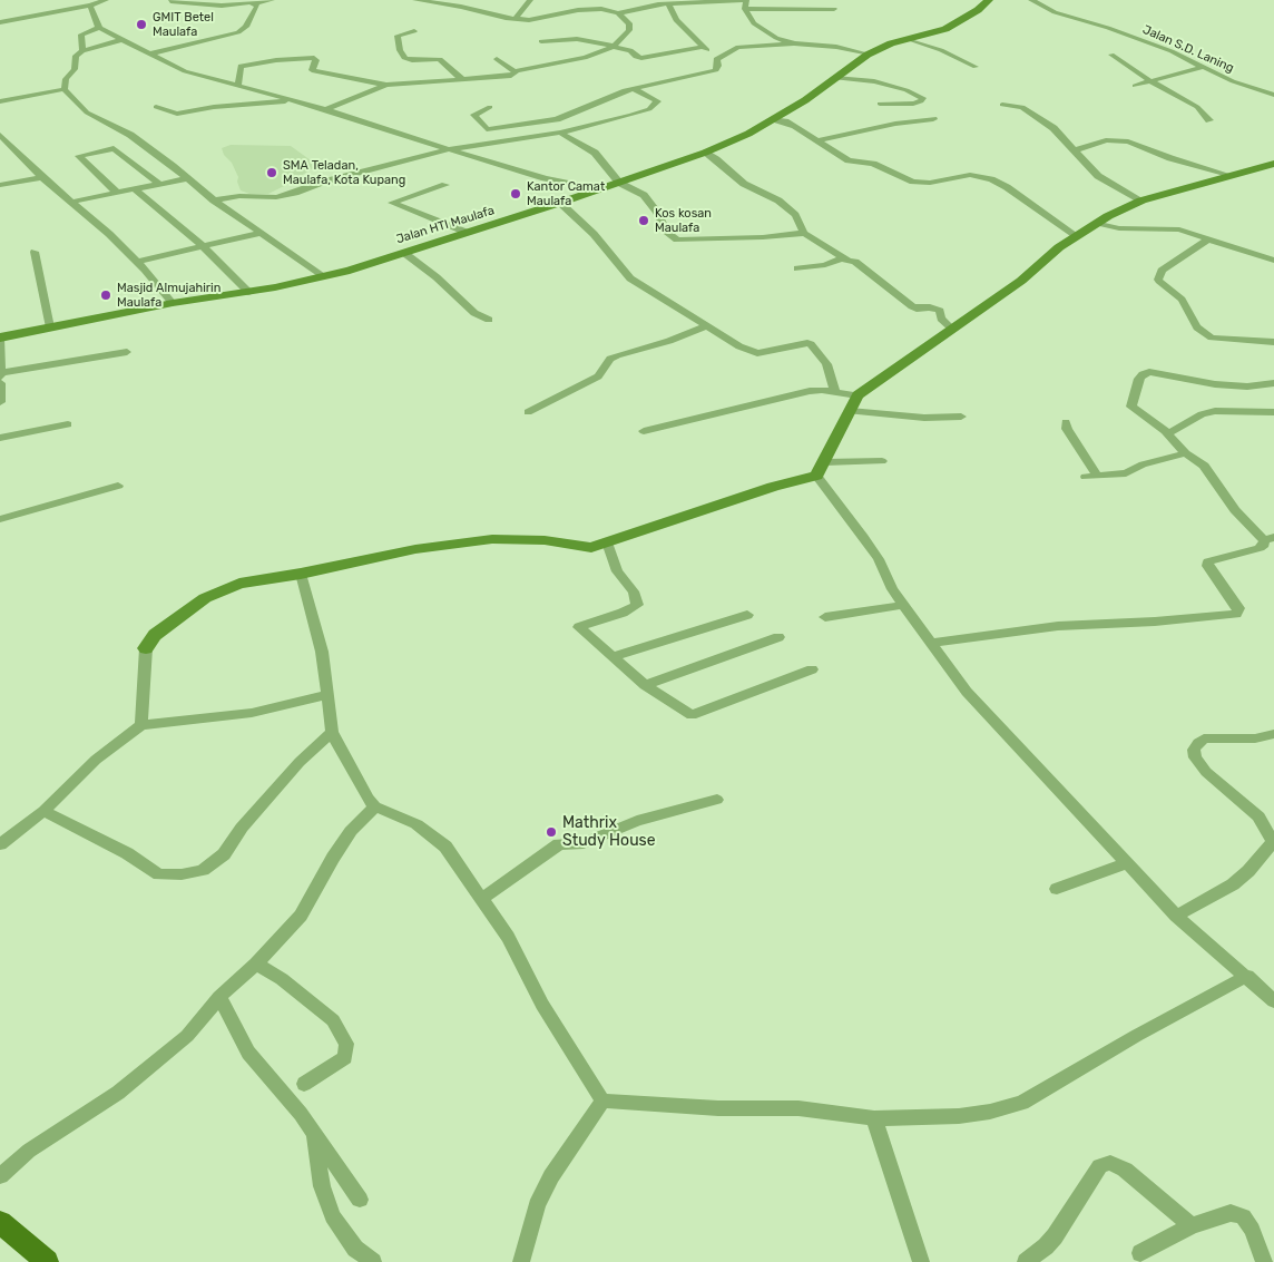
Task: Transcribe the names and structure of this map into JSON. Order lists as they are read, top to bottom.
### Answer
{
  "streets": {
    "street": ["Jalan S.D. Laning", "Jalan HTI Maulafa"]
  },
  "places": [
    "GMIT Betel Maulafa",
    "SMA Teladan, Maulafa, Kota Kupang",
    "Kantor Camat Maulafa",
    "Kos kosan Maulafa",
    "Masjid Almujahirin Maulafa",
    "Mathrix Study House"
  ]
}
